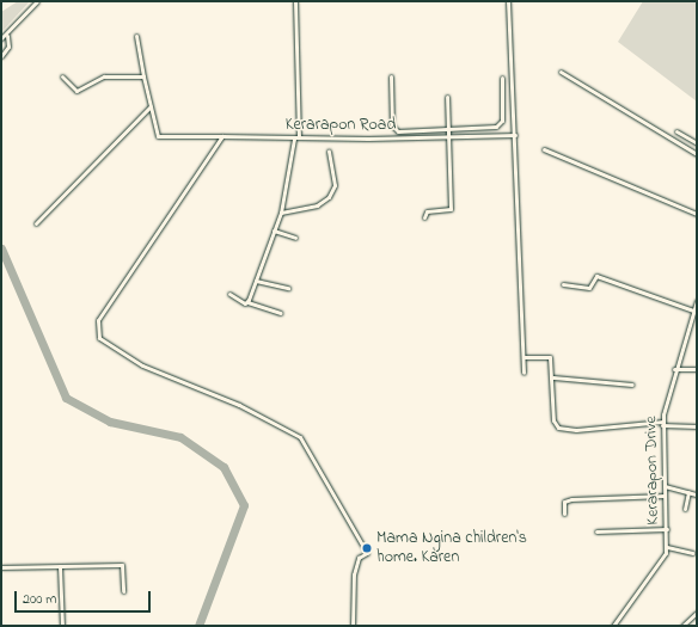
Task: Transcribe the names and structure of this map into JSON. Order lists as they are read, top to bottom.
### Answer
{
  "streets": {
    "street": ["Kerarapon Road", "Kerarapon Drive"]
  },
  "places": ["Mama Ngina children's home. Karen"],
  "scale_bar": "200 m"
}
